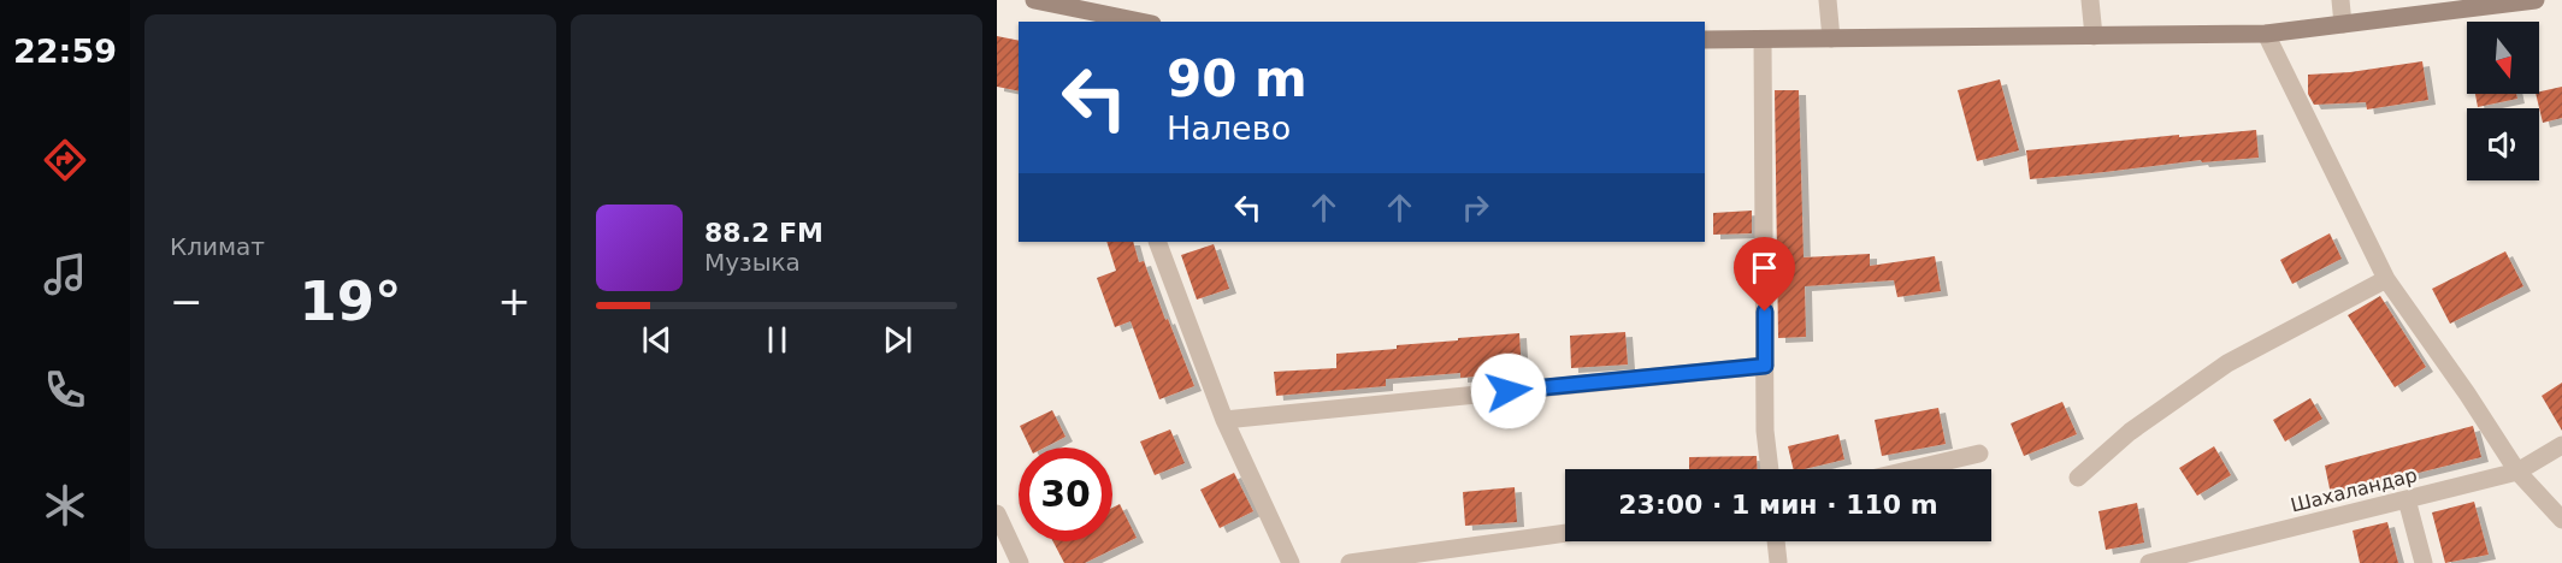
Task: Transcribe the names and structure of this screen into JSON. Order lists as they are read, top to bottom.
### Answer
{
  "streets": {
    "street": ["Шахаландар"]
  },
  "north": "bottom",
  "page": {
    "tabs": "22:59",
    "tile": "Климат",
    "turn": ["90 m", "Налево"],
    "song": ["88.2 FM", "Музыка"],
    "heat": ["−", "19°", "+"],
    "limit": "30",
    "trip": "23:00 · 1 мин · 110 m"
  }
}
